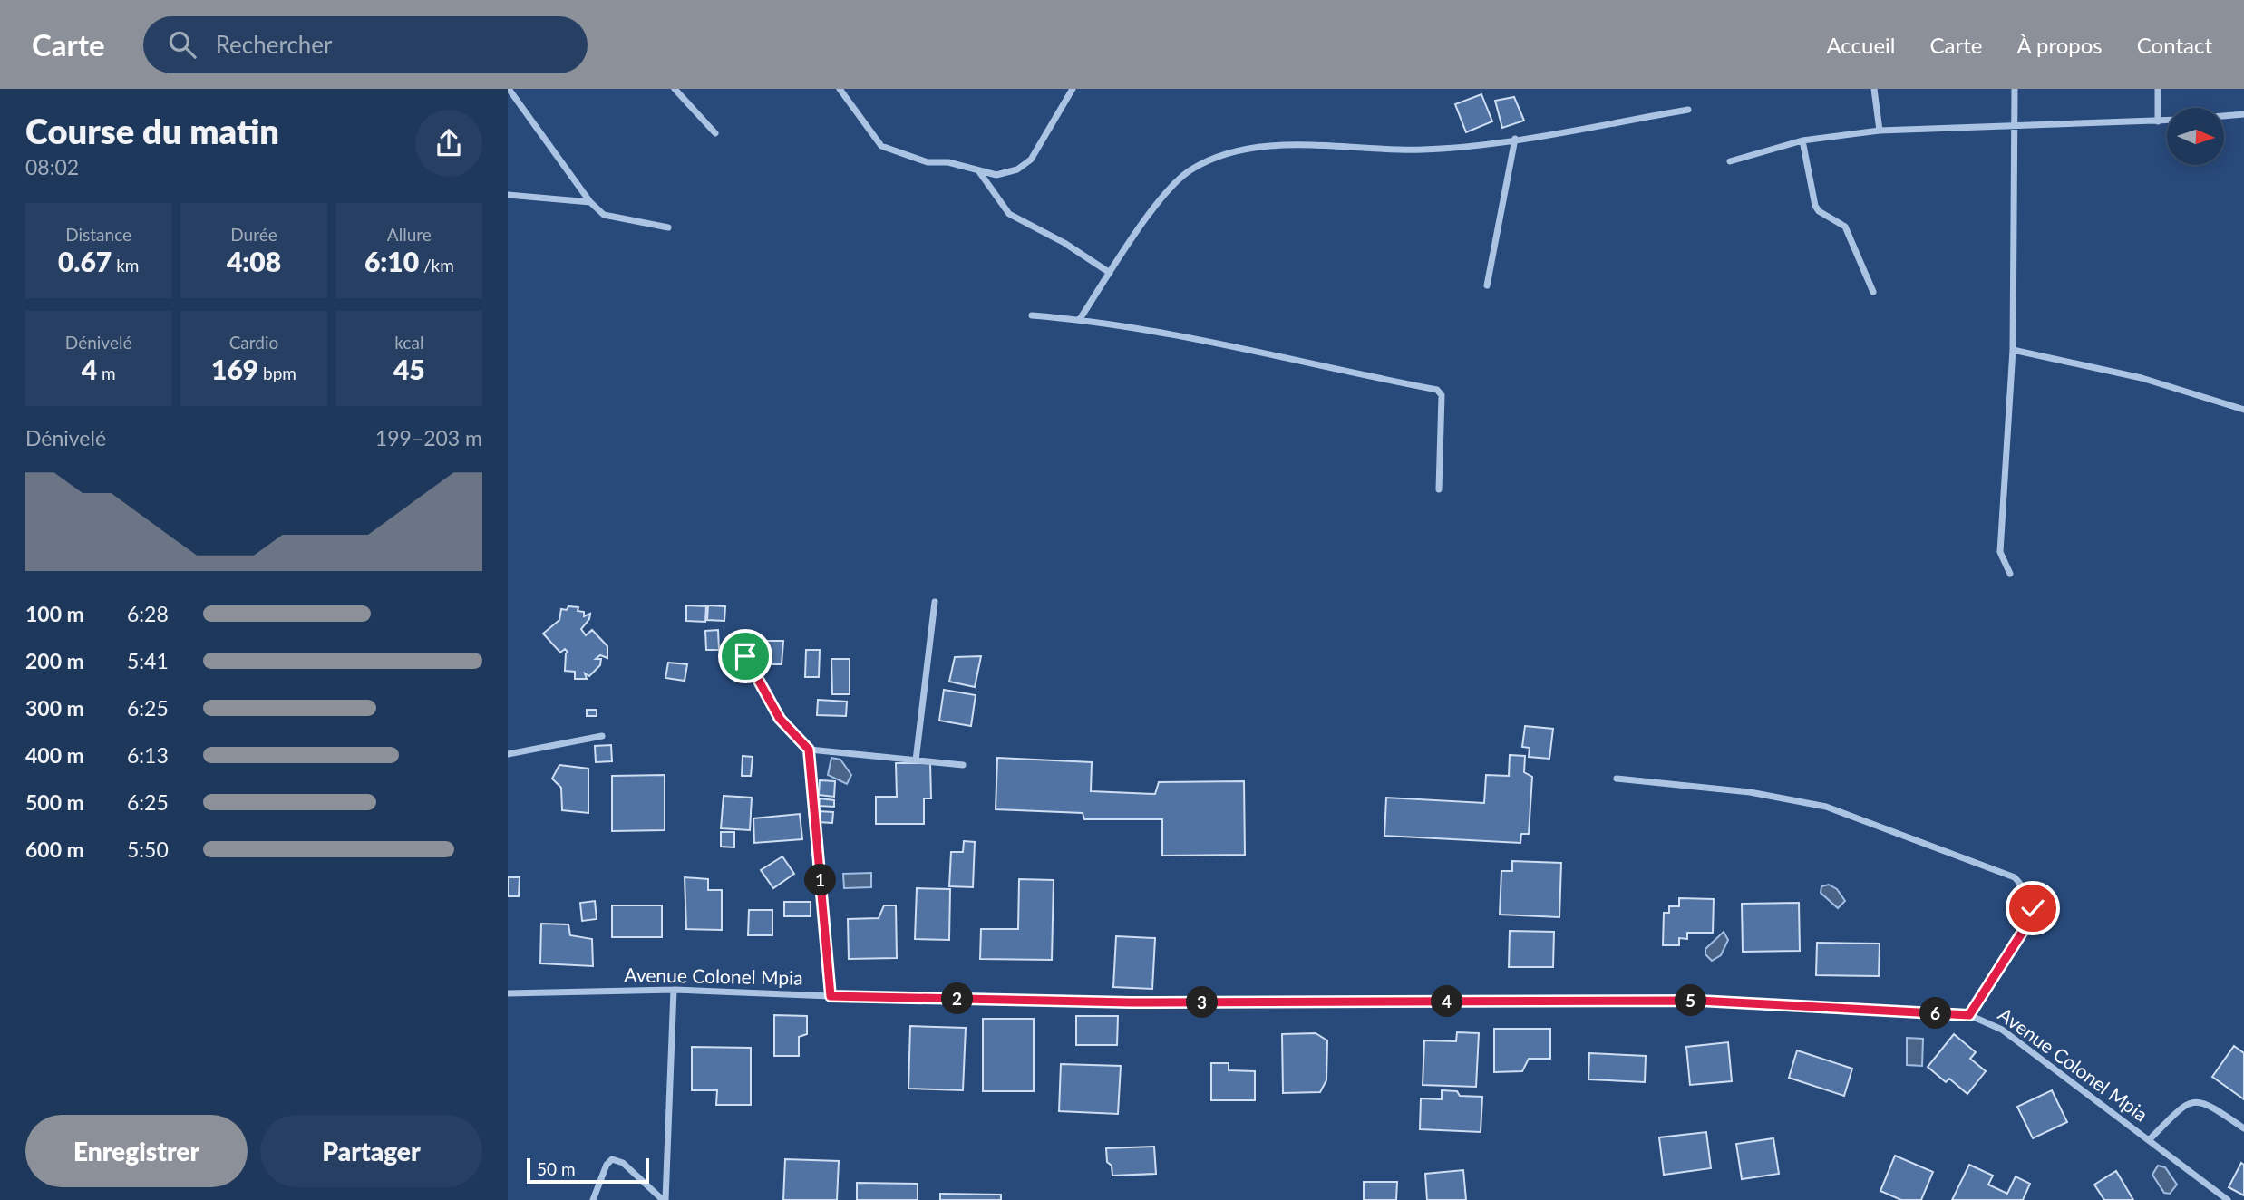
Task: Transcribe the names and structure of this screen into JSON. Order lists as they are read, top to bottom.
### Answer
{
  "streets": {
    "street": ["Avenue Colonel Mpia"]
  },
  "scale_bar": "50 m",
  "north": "right",
  "page": {
    "header": "Carte",
    "search": "Rechercher",
    "nav": [
      "Accueil",
      "Carte",
      "À propos",
      "Contact"
    ],
    "heading": ["Course du matin", "08:02"],
    "stats": [
      ["Distance", "0.67 km"],
      ["Durée", "4:08"],
      ["Allure", "6:10 /km"],
      ["Dénivelé", "4 m"],
      ["Cardio", "169 bpm"],
      ["kcal", "45"]
    ],
    "chart": ["Dénivelé", "199–203 m"],
    "list": [
      {
        "name": "100 m",
        "note": "6:28"
      },
      {
        "name": "200 m",
        "note": "5:41"
      },
      {
        "name": "300 m",
        "note": "6:25"
      },
      {
        "name": "400 m",
        "note": "6:13"
      },
      {
        "name": "500 m",
        "note": "6:25"
      },
      {
        "name": "600 m",
        "note": "5:50"
      }
    ],
    "pins": [
      "1",
      "2",
      "5",
      "4",
      "3",
      "6"
    ],
    "buttons": ["Enregistrer", "Partager"],
    "scale": "50 m"
  }
}
